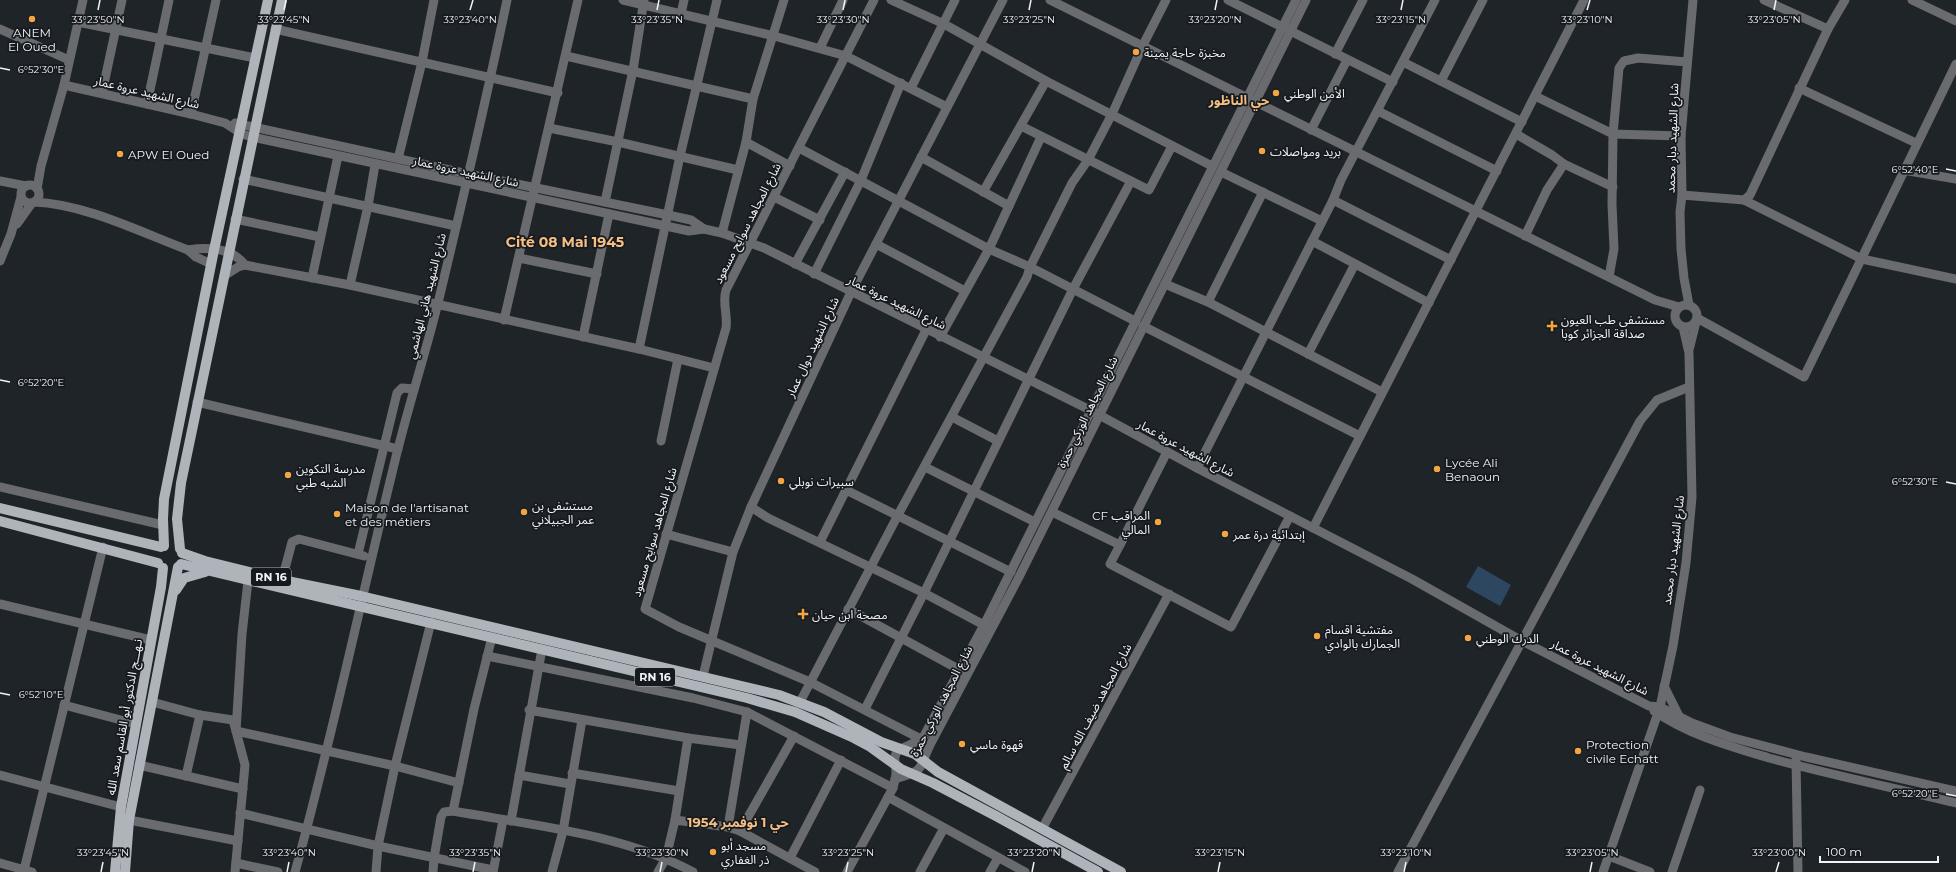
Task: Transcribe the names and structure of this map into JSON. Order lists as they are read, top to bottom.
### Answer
{
  "streets": {
    "main road": ["RN 16", "نـهـــج الدكتور أبو القاسم سعد الله"],
    "street": [
      "شارع الشهيد عروة عمار",
      "شارع الشهيد دبار محمد",
      "شارع المجاهد سوايح مسعود",
      "شارع الشهيد هاني الهاشمي",
      "شارع الشهيد دوال عمار",
      "شارع المجاهد الوركي حمزة",
      "شارع المجاهد ضيف الله سالم"
    ]
  },
  "crossings": [
    ["شارع الشهيد عروة عمار", "شارع الشهيد دبار محمد"],
    ["شارع الشهيد عروة عمار", "شارع المجاهد سوايح مسعود"],
    ["شارع الشهيد عروة عمار", "شارع الشهيد هاني الهاشمي"],
    ["شارع الشهيد عروة عمار", "شارع الشهيد دوال عمار"],
    ["شارع الشهيد عروة عمار", "شارع المجاهد الوركي حمزة"],
    ["شارع المجاهد سوايح مسعود", "شارع الشهيد دوال عمار"],
    ["شارع الشهيد هاني الهاشمي", "RN 16"],
    ["شارع الشهيد دوال عمار", "RN 16"],
    ["شارع المجاهد الوركي حمزة", "RN 16"],
    ["RN 16", "شارع المجاهد ضيف الله سالم"],
    ["RN 16", "نـهـــج الدكتور أبو القاسم سعد الله"]
  ],
  "districts": ["حي الناظور", "Cité 08 Mai 1945", "حي 1 نوفمبر 1954"],
  "places": {
    "other": [
      "ANEM El Oued",
      "مخبزة حاجة يمينة",
      "الأمن الوطني",
      "بريد ومواصلات",
      "APW El Oued",
      "Lycée Ali Benaoun",
      "مدرسة التكوين الشبه طبي",
      "سبيرات نوبلي",
      "مستشفى بن عمر الجبيلاني",
      "Maison de l'artisanat et des métiers",
      "CF المراقب المالي",
      "إبتدائية درة عمر",
      "مفتشية اقسام الجمارك بالوادي",
      "الدرك الوطني",
      "قهوة ماسي",
      "Protection civile Echatt",
      "مسجد أبو ذر الغفاري"
    ],
    "health": ["مستشفى طب العيون صداقة الجزائر كوبا", "مصحة ابن حيان"]
  },
  "scale_bar": "100 m",
  "coordinates": [
    "33°23'50\"N",
    "33°23'45\"N",
    "33°23'40\"N",
    "33°23'35\"N",
    "33°23'30\"N",
    "33°23'25\"N",
    "33°23'20\"N",
    "33°23'15\"N",
    "33°23'10\"N",
    "33°23'05\"N",
    "6°52'30\"E",
    "6°52'40\"E",
    "6°52'20\"E",
    "6°52'10\"E",
    "33°23'00\"N"
  ]
}
